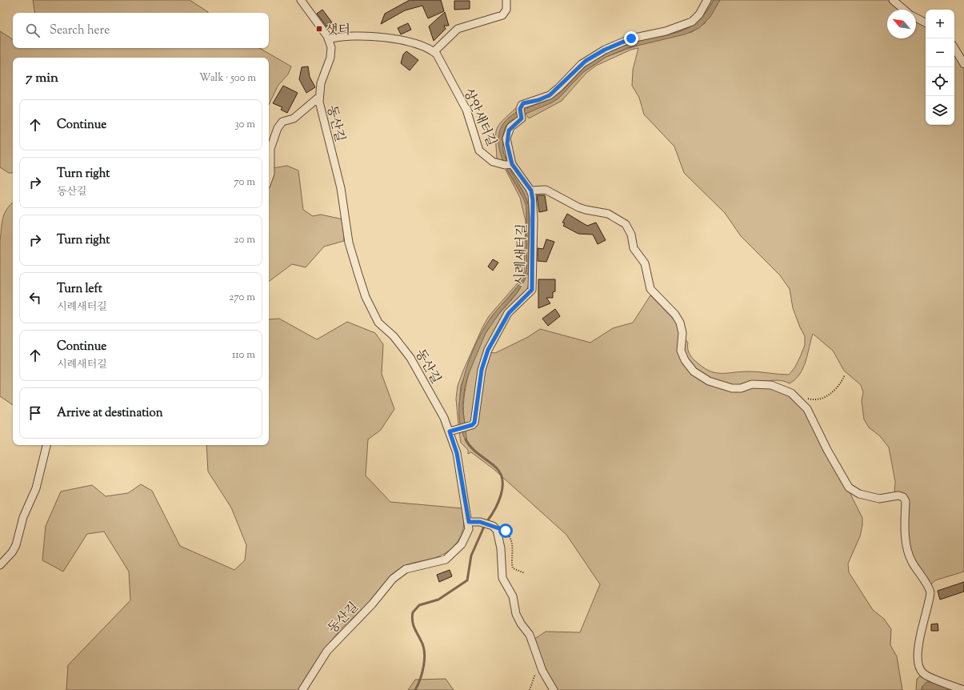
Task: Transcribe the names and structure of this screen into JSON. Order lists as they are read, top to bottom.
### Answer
{
  "streets": {
    "street": ["상안새터길", "동산길", "시례새터길"]
  },
  "crossings": [
    ["상안새터길", "동산길"],
    ["상안새터길", "시례새터길"],
    ["동산길", "시례새터길"]
  ],
  "places": {
    "transit": ["샛터"]
  },
  "north": "top left",
  "page": {
    "map_buttons": ["+", "−"],
    "search": "Search here",
    "heading": ["7 min", "Walk · 500 m"],
    "list": [
      ["Continue", "30 m"],
      ["Turn right", "동산길", "70 m"],
      ["Turn right", "20 m"],
      ["Turn left", "시례새터길", "270 m"],
      ["Continue", "시례새터길", "110 m"],
      "Arrive at destination"
    ]
  }
}
